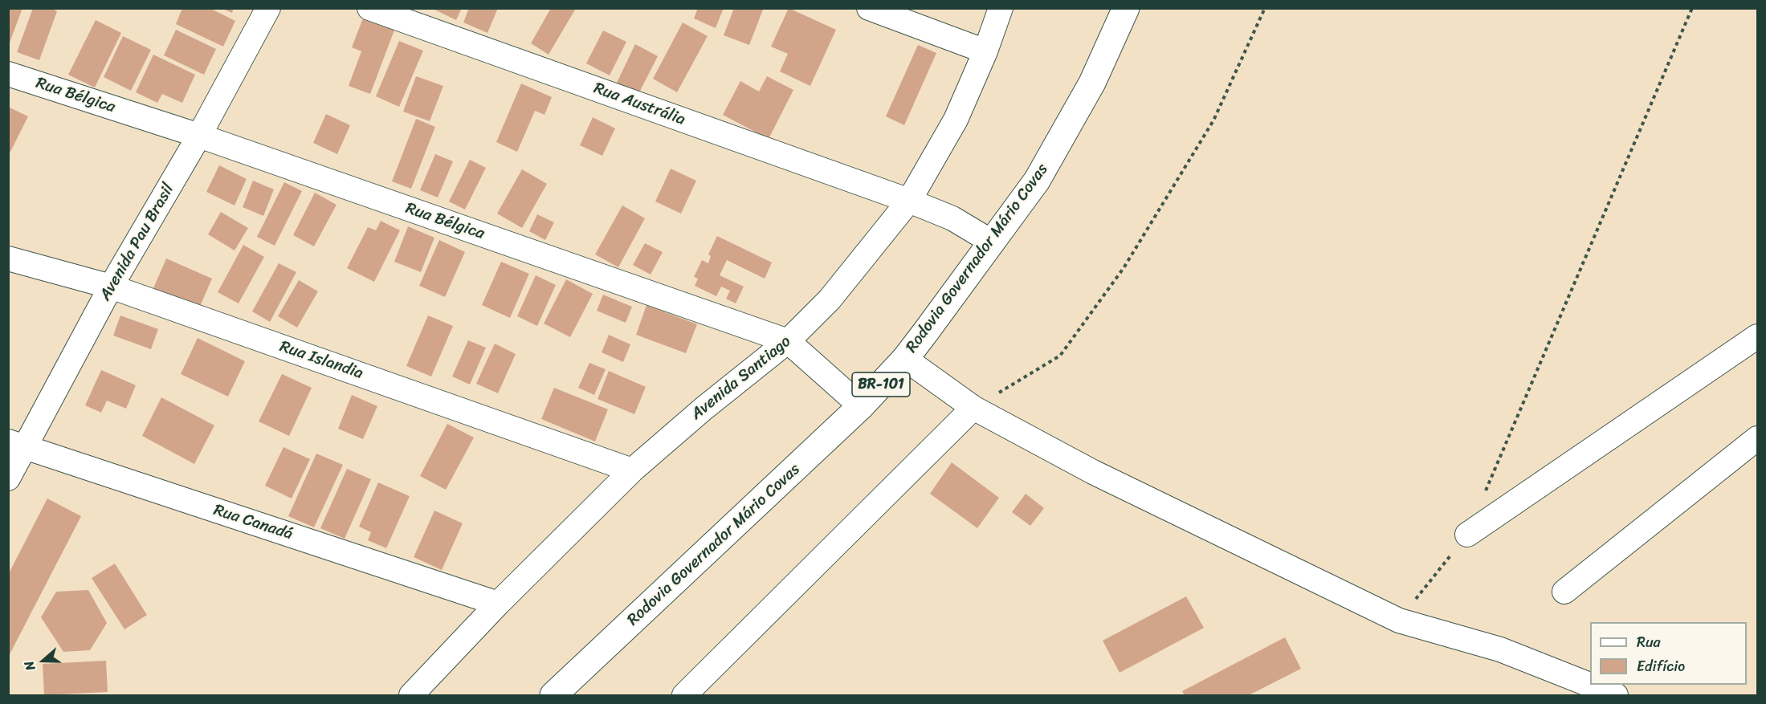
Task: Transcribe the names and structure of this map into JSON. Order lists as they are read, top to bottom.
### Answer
{
  "streets": {
    "highway": ["Rodovia Governador Mário Covas", "BR-101"],
    "street": [
      "Rua Bélgica",
      "Rua Austrália",
      "Avenida Pau Brasil",
      "Rua Islandia",
      "Avenida Santiago",
      "Rua Canadá"
    ]
  },
  "crossings": [
    ["Rua Bélgica", "Avenida Pau Brasil"],
    ["Rua Bélgica", "Rodovia Governador Mário Covas"],
    ["Rua Bélgica", "Avenida Santiago"],
    ["Rua Austrália", "Rodovia Governador Mário Covas"],
    ["Rua Austrália", "Avenida Santiago"],
    ["Avenida Pau Brasil", "Rua Islandia"],
    ["Avenida Pau Brasil", "Rua Canadá"],
    ["Rua Islandia", "Avenida Santiago"],
    ["Avenida Santiago", "Rua Canadá"]
  ],
  "legend": ["Rua", "Edifício"],
  "north": "left"
}
